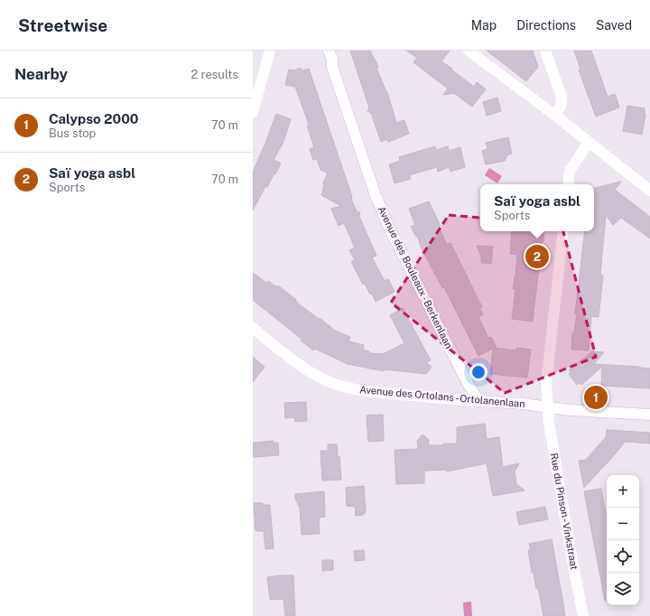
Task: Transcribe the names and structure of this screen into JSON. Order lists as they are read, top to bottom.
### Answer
{
  "streets": {
    "street": ["Avenue des Bouleaux - Berkenlaan", "Avenue des Ortolans - Ortolanenlaan", "Rue du Pinson - Vinkstraat"]
  },
  "crossings": [
    ["Avenue des Bouleaux - Berkenlaan", "Avenue des Ortolans - Ortolanenlaan"],
    ["Avenue des Ortolans - Ortolanenlaan", "Rue du Pinson - Vinkstraat"]
  ],
  "page": {
    "header": "Streetwise",
    "nav": ["Map", "Directions", "Saved"],
    "heading": ["Nearby", "2 results"],
    "list": [
      {
        "mark": "1",
        "name": "Calypso 2000",
        "note": "Bus stop",
        "value": "70 m"
      },
      {
        "mark": "2",
        "name": "Saï yoga asbl",
        "note": "Sports",
        "value": "70 m"
      }
    ],
    "popup": ["Saï yoga asbl", "Sports"],
    "pins": ["2", "1"],
    "map_buttons": ["+", "−"]
  }
}
